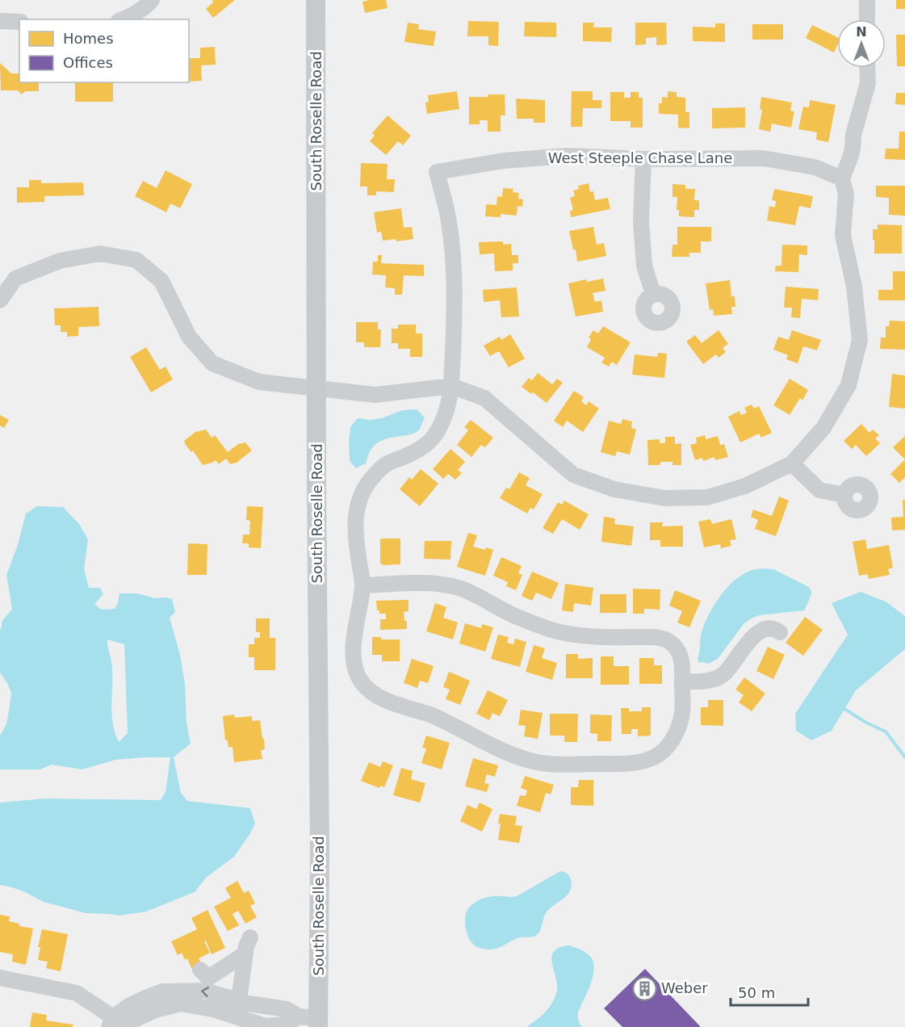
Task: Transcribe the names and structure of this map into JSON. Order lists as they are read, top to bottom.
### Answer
{
  "streets": {
    "main road": ["South Roselle Road"],
    "street": ["West Steeple Chase Lane"]
  },
  "places": {
    "building": ["Weber"]
  },
  "legend": ["Homes", "Offices"],
  "scale_bar": "50 m",
  "north": "top"
}
